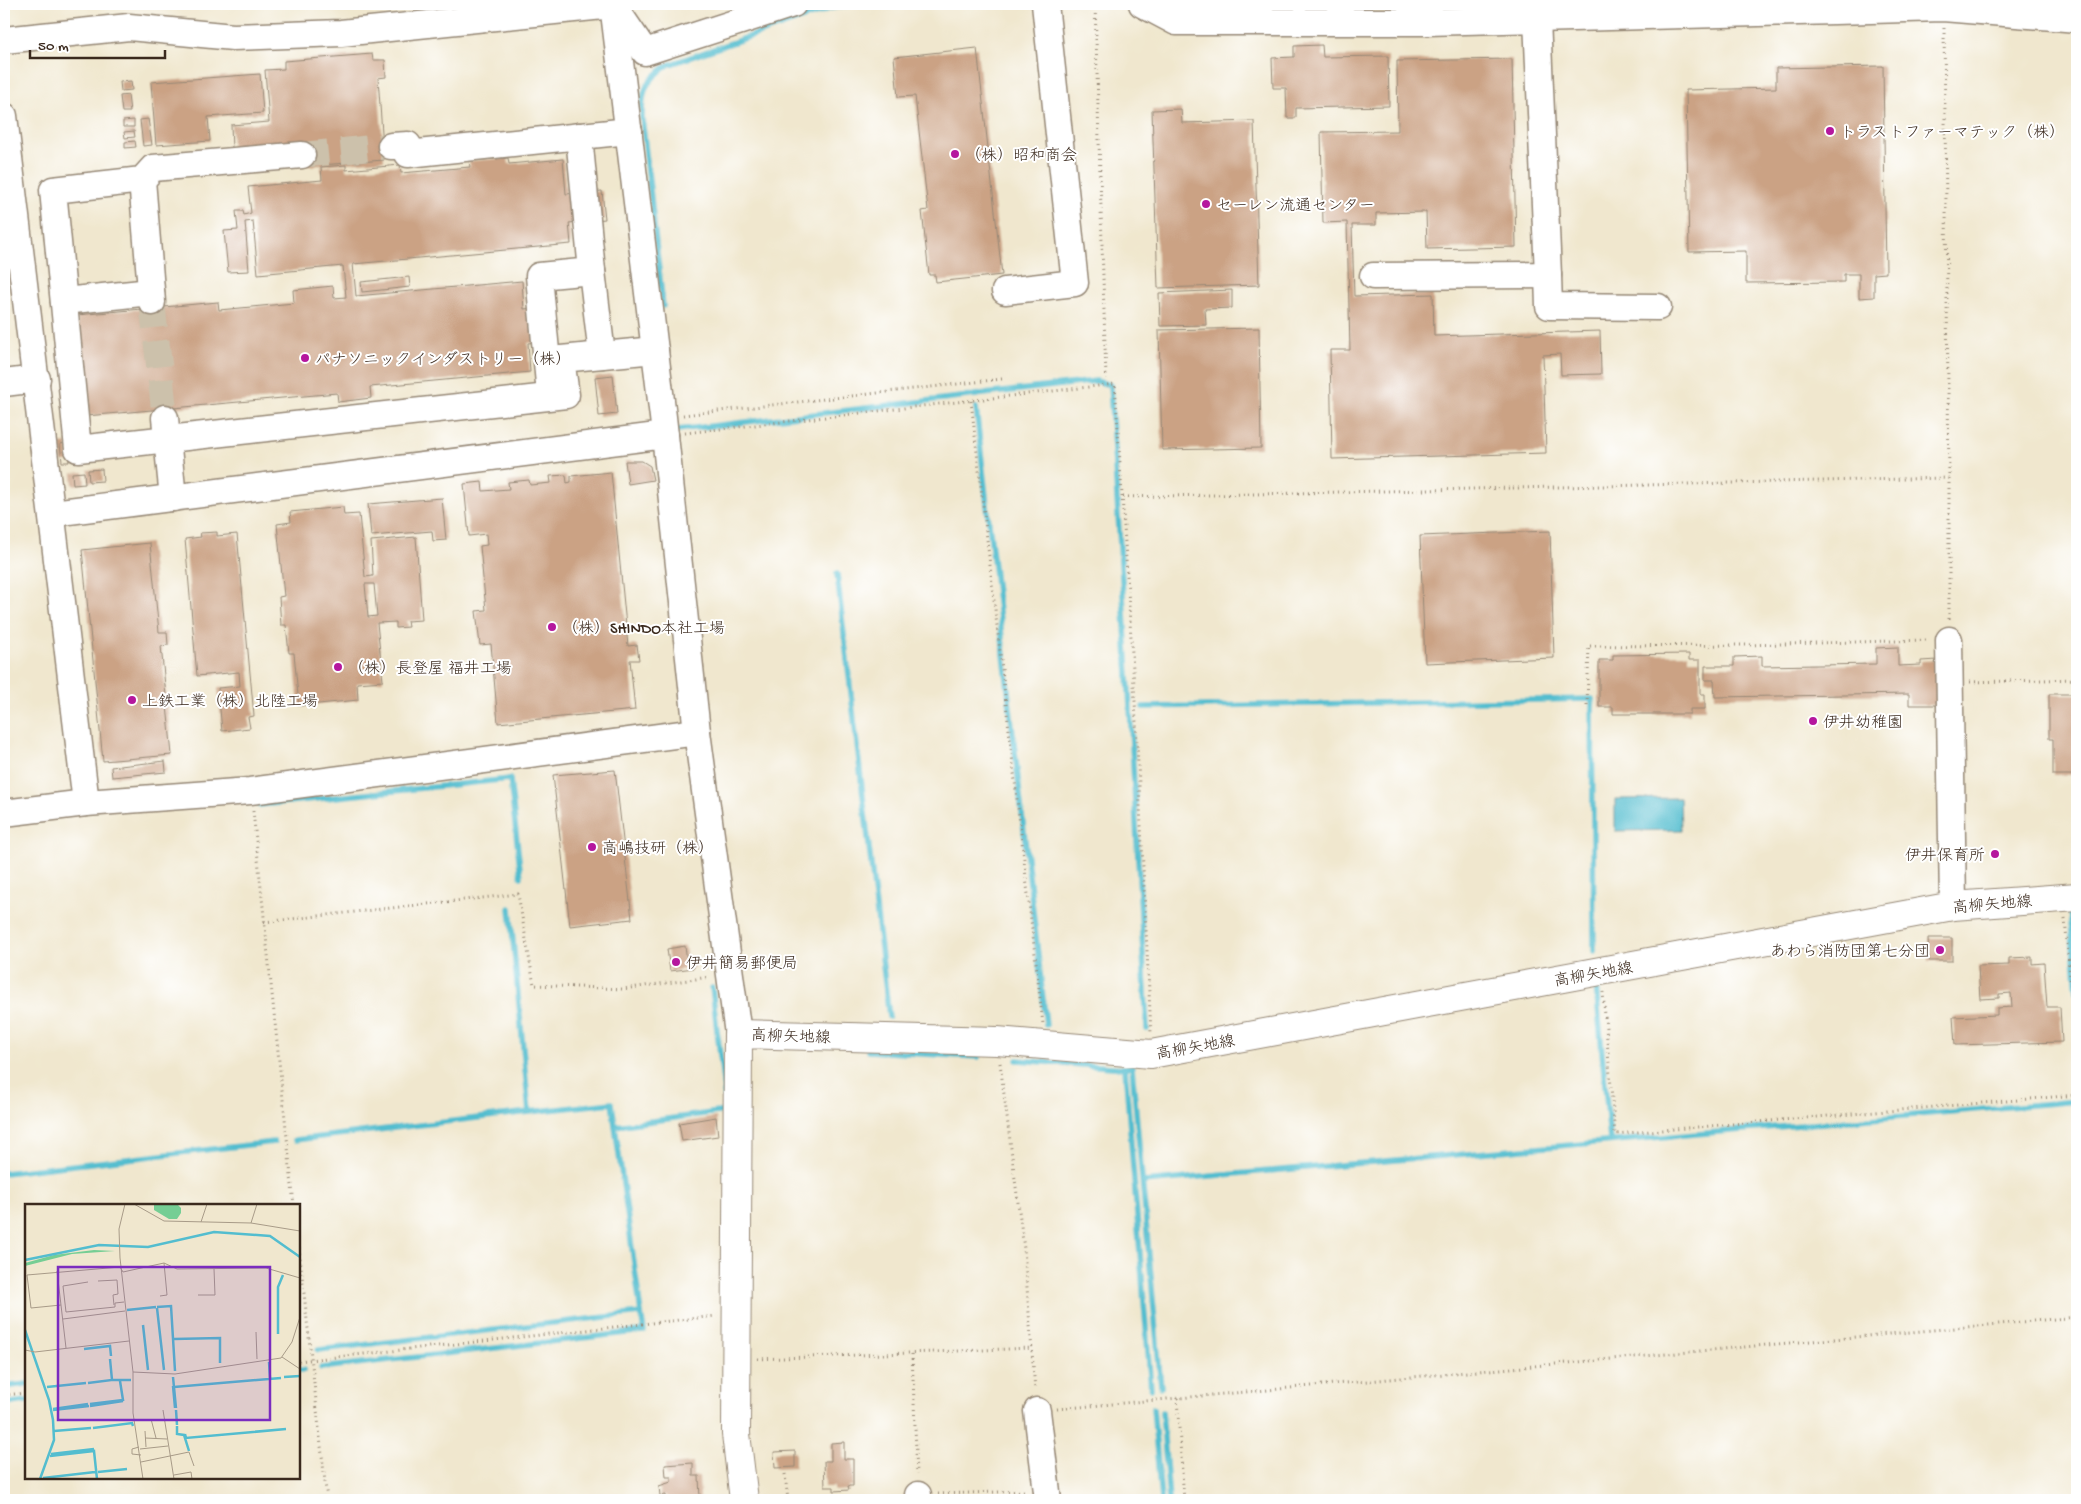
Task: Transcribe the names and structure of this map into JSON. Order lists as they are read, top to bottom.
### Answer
{
  "streets": {
    "main road": ["高柳矢地線"]
  },
  "places": [
    "トラストファーマテック（株）",
    "（株）昭和商会",
    "セーレン流通センター",
    "パナソニックインダストリー（株）",
    "（株）SHINDO本社工場",
    "（株）長登屋 福井工場",
    "上鉄工業（株）北陸工場",
    "伊井幼稚園",
    "高嶋技研（株）",
    "伊井保育所",
    "あわら消防団第七分団",
    "伊井簡易郵便局"
  ],
  "scale_bar": "50 m"
}
